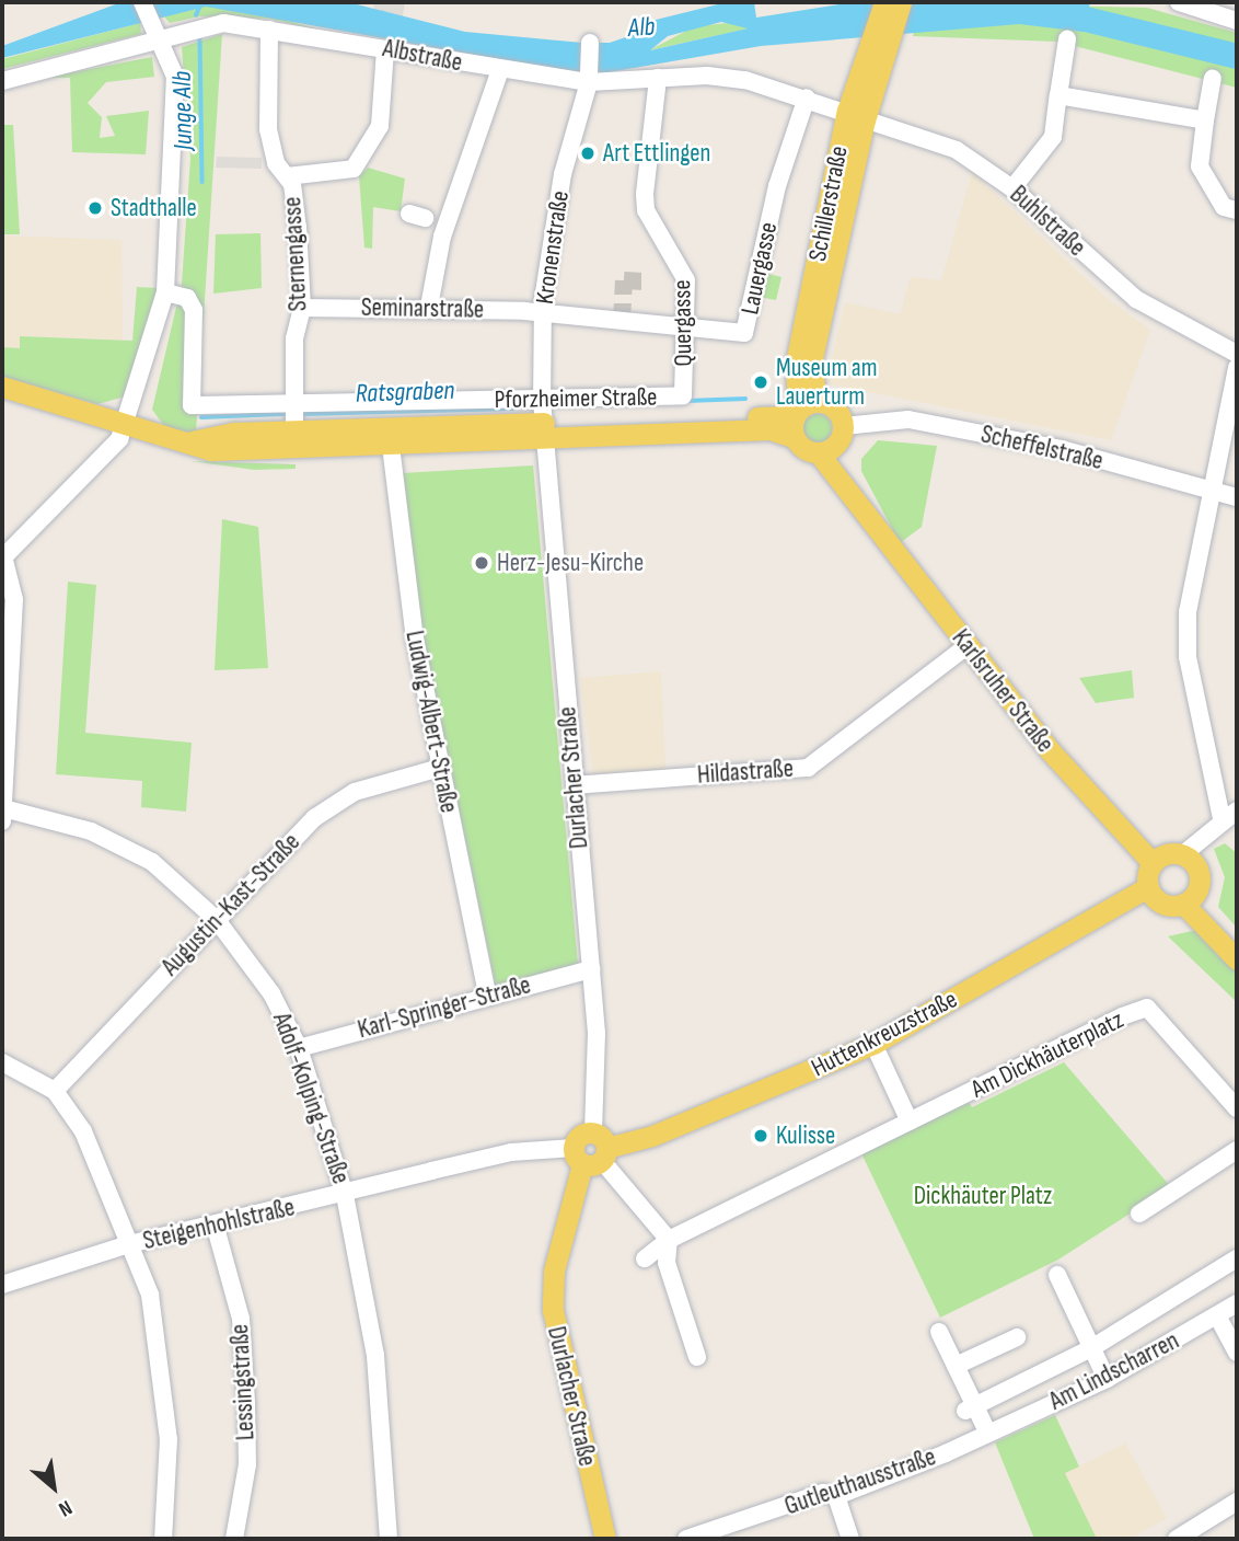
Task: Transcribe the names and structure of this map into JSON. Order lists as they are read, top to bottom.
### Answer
{
  "streets": {
    "main road": [
      "Schillerstraße",
      "Pforzheimer Straße",
      "Karlsruher Straße",
      "Durlacher Straße",
      "Huttenkreuzstraße"
    ],
    "street": [
      "Albstraße",
      "Buhlstraße",
      "Kronenstraße",
      "Sternengasse",
      "Lauergasse",
      "Seminarstraße",
      "Quergasse",
      "Scheffelstraße",
      "Ludwig-Albert-Straße",
      "Hildastraße",
      "Augustin-Kast-Straße",
      "Karl-Springer-Straße",
      "Am Dickhäuterplatz",
      "Adolf-Kolping-Straße",
      "Steigenhohlstraße",
      "Am Lindscharren",
      "Lessingstraße",
      "Gutleuthausstraße"
    ]
  },
  "crossings": [
    ["Albstraße", "Schillerstraße"],
    ["Albstraße", "Buhlstraße"],
    ["Albstraße", "Kronenstraße"],
    ["Albstraße", "Sternengasse"],
    ["Albstraße", "Lauergasse"],
    ["Albstraße", "Quergasse"],
    ["Schillerstraße", "Buhlstraße"],
    ["Schillerstraße", "Pforzheimer Straße"],
    ["Kronenstraße", "Lauergasse"],
    ["Kronenstraße", "Seminarstraße"],
    ["Kronenstraße", "Pforzheimer Straße"],
    ["Kronenstraße", "Durlacher Straße"],
    ["Sternengasse", "Seminarstraße"],
    ["Sternengasse", "Pforzheimer Straße"],
    ["Lauergasse", "Seminarstraße"],
    ["Lauergasse", "Quergasse"],
    ["Quergasse", "Pforzheimer Straße"],
    ["Pforzheimer Straße", "Ludwig-Albert-Straße"],
    ["Pforzheimer Straße", "Durlacher Straße"],
    ["Karlsruher Straße", "Hildastraße"],
    ["Karlsruher Straße", "Huttenkreuzstraße"],
    ["Ludwig-Albert-Straße", "Augustin-Kast-Straße"],
    ["Ludwig-Albert-Straße", "Karl-Springer-Straße"],
    ["Hildastraße", "Durlacher Straße"],
    ["Durlacher Straße", "Karl-Springer-Straße"],
    ["Durlacher Straße", "Huttenkreuzstraße"],
    ["Durlacher Straße", "Steigenhohlstraße"],
    ["Augustin-Kast-Straße", "Adolf-Kolping-Straße"],
    ["Karl-Springer-Straße", "Adolf-Kolping-Straße"],
    ["Adolf-Kolping-Straße", "Steigenhohlstraße"],
    ["Steigenhohlstraße", "Lessingstraße"],
    ["Am Lindscharren", "Gutleuthausstraße"]
  ],
  "water": ["Alb", "Junge Alb", "Ratsgraben"],
  "parks": ["Dickhäuter Platz"],
  "places": [
    "Art Ettlingen",
    "Stadthalle",
    "Museum am Lauerturm",
    "Herz-Jesu-Kirche",
    "Kulisse"
  ],
  "north": "bottom right"
}
